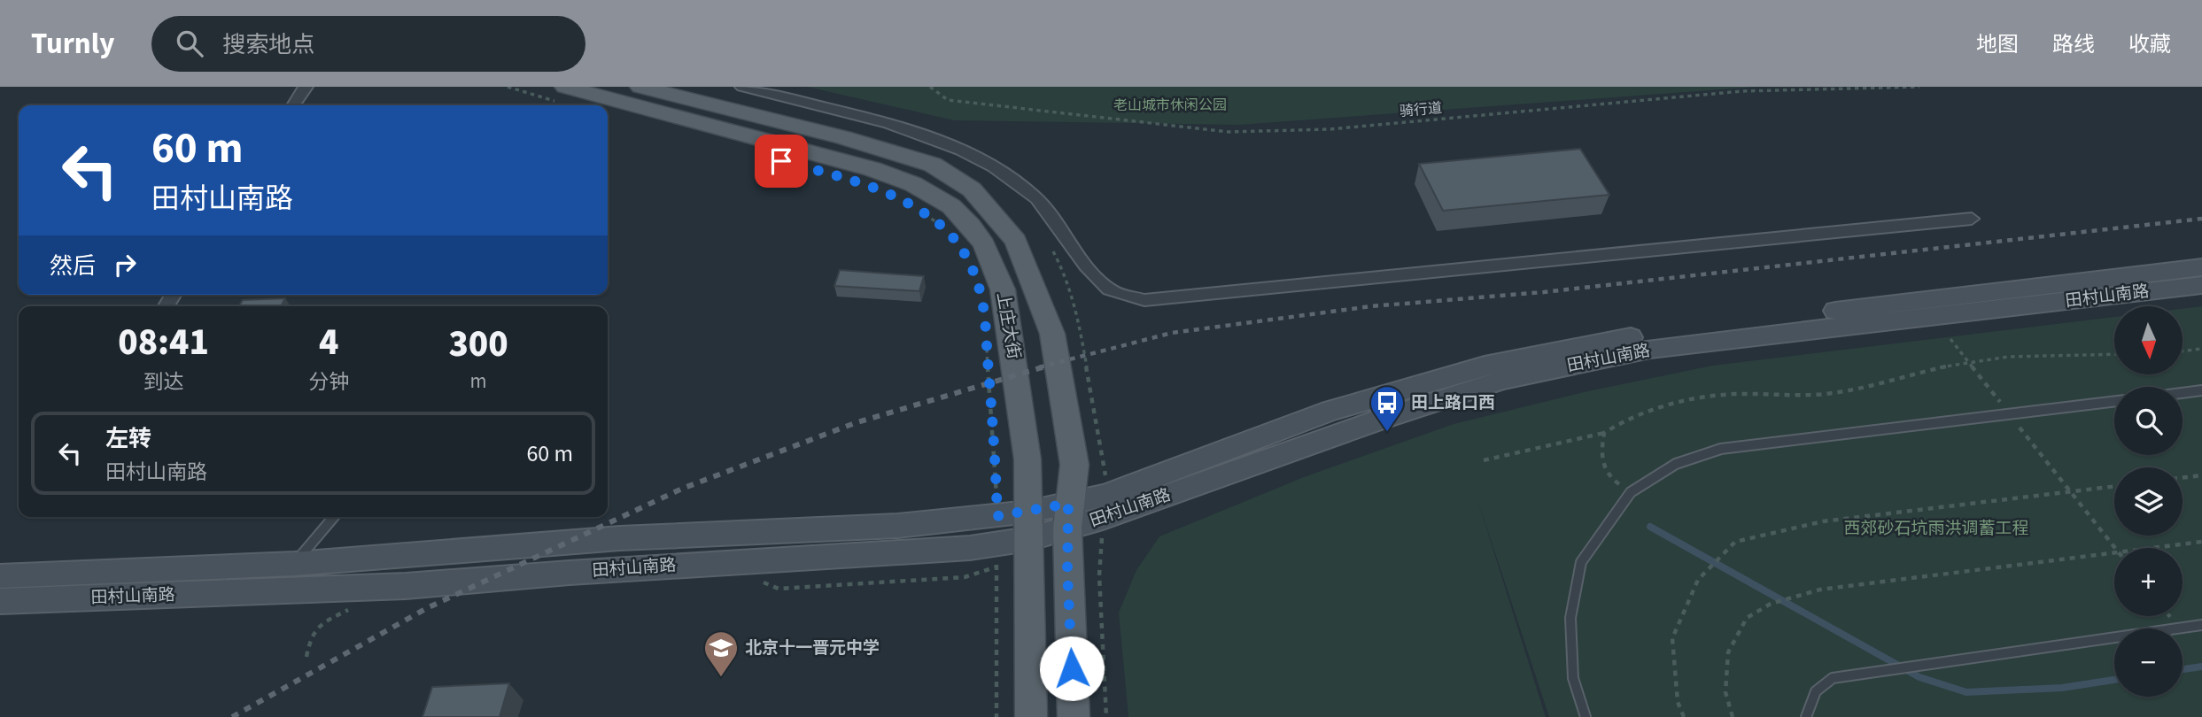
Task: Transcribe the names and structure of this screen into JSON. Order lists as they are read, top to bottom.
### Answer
{
  "streets": {
    "main road": ["田村山南路", "上庄大街"],
    "path": ["骑行道"]
  },
  "crossings": [
    ["田村山南路", "上庄大街"]
  ],
  "parks": ["老山城市休闲公园", "西郊砂石坑雨洪调蓄工程"],
  "places": {
    "bus stop": ["田上路口西"],
    "school or university": ["北京十一晋元中学"]
  },
  "north": "bottom",
  "page": {
    "header": "Turnly",
    "search": "搜索地点",
    "nav": ["地图", "路线", "收藏"],
    "turn": ["60 m", "田村山南路"],
    "then": "然后",
    "map_buttons": ["+", "−"],
    "eta": [
      "08:41",
      "到达",
      "4",
      "分钟",
      "300",
      "m"
    ],
    "list": [
      {
        "name": "左转",
        "note": "田村山南路",
        "value": "60 m"
      }
    ]
  }
}
